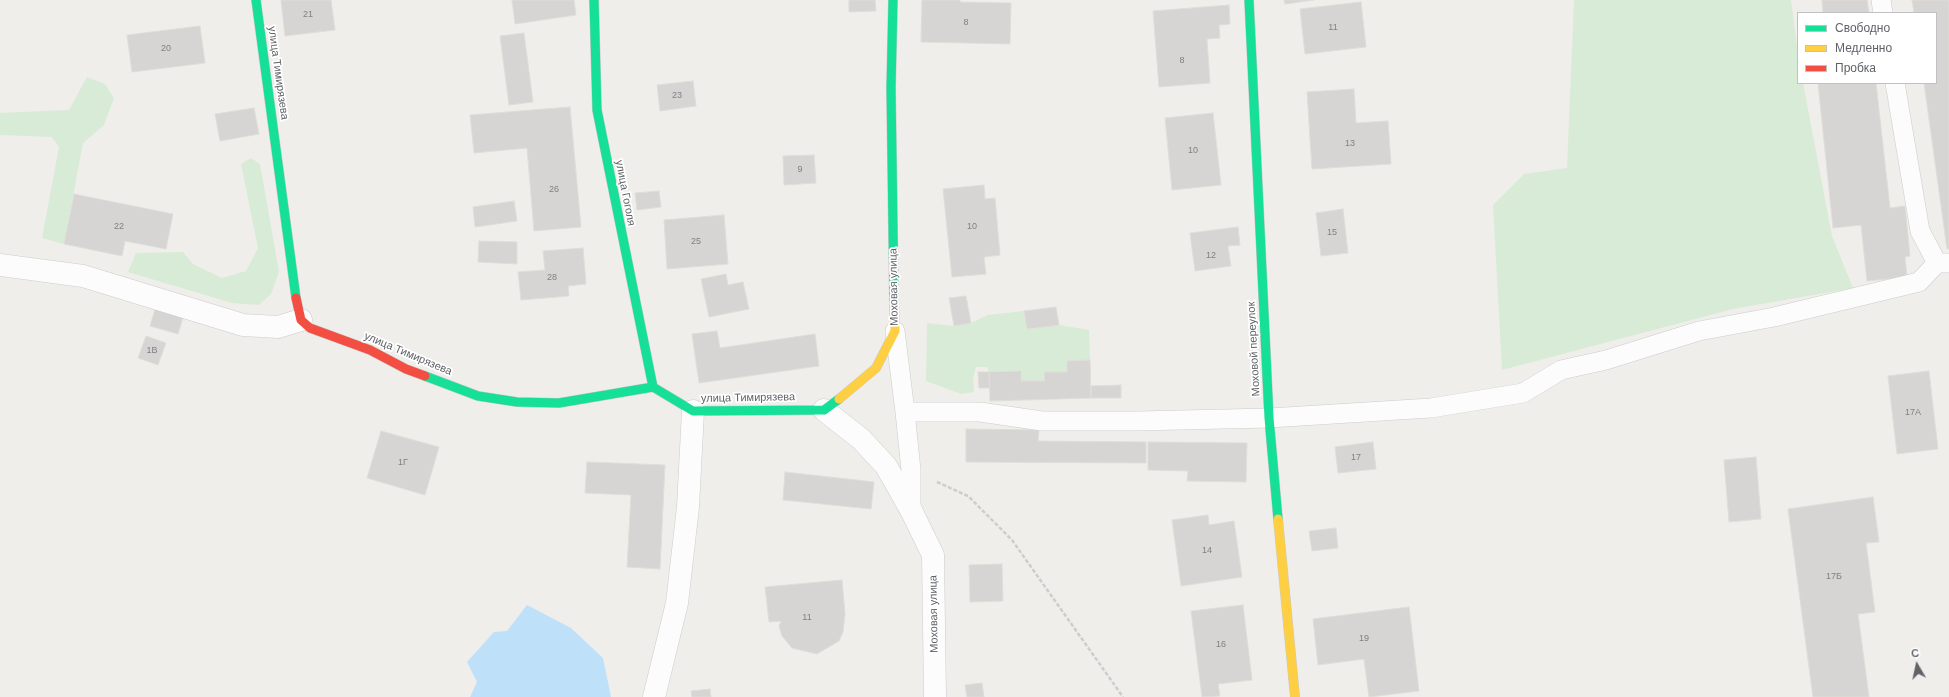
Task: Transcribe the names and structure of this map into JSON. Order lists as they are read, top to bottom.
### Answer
{
  "streets": {
    "street": [
      "улица Тимирязева",
      "улица Гоголя",
      "Моховая улица",
      "Моховой переулок"
    ]
  },
  "crossings": [
    ["улица Тимирязева", "улица Гоголя"],
    ["улица Тимирязева", "Моховая улица"]
  ],
  "house_numbers": [
    "21",
    "8",
    "11",
    "20",
    "8",
    "23",
    "13",
    "10",
    "9",
    "26",
    "22",
    "10",
    "15",
    "25",
    "12",
    "28",
    "1В",
    "17А",
    "17",
    "1Г",
    "14",
    "17Б",
    "11",
    "19",
    "16"
  ],
  "legend": ["Свободно", "Медленно", "Пробка"],
  "north": "top"
}
